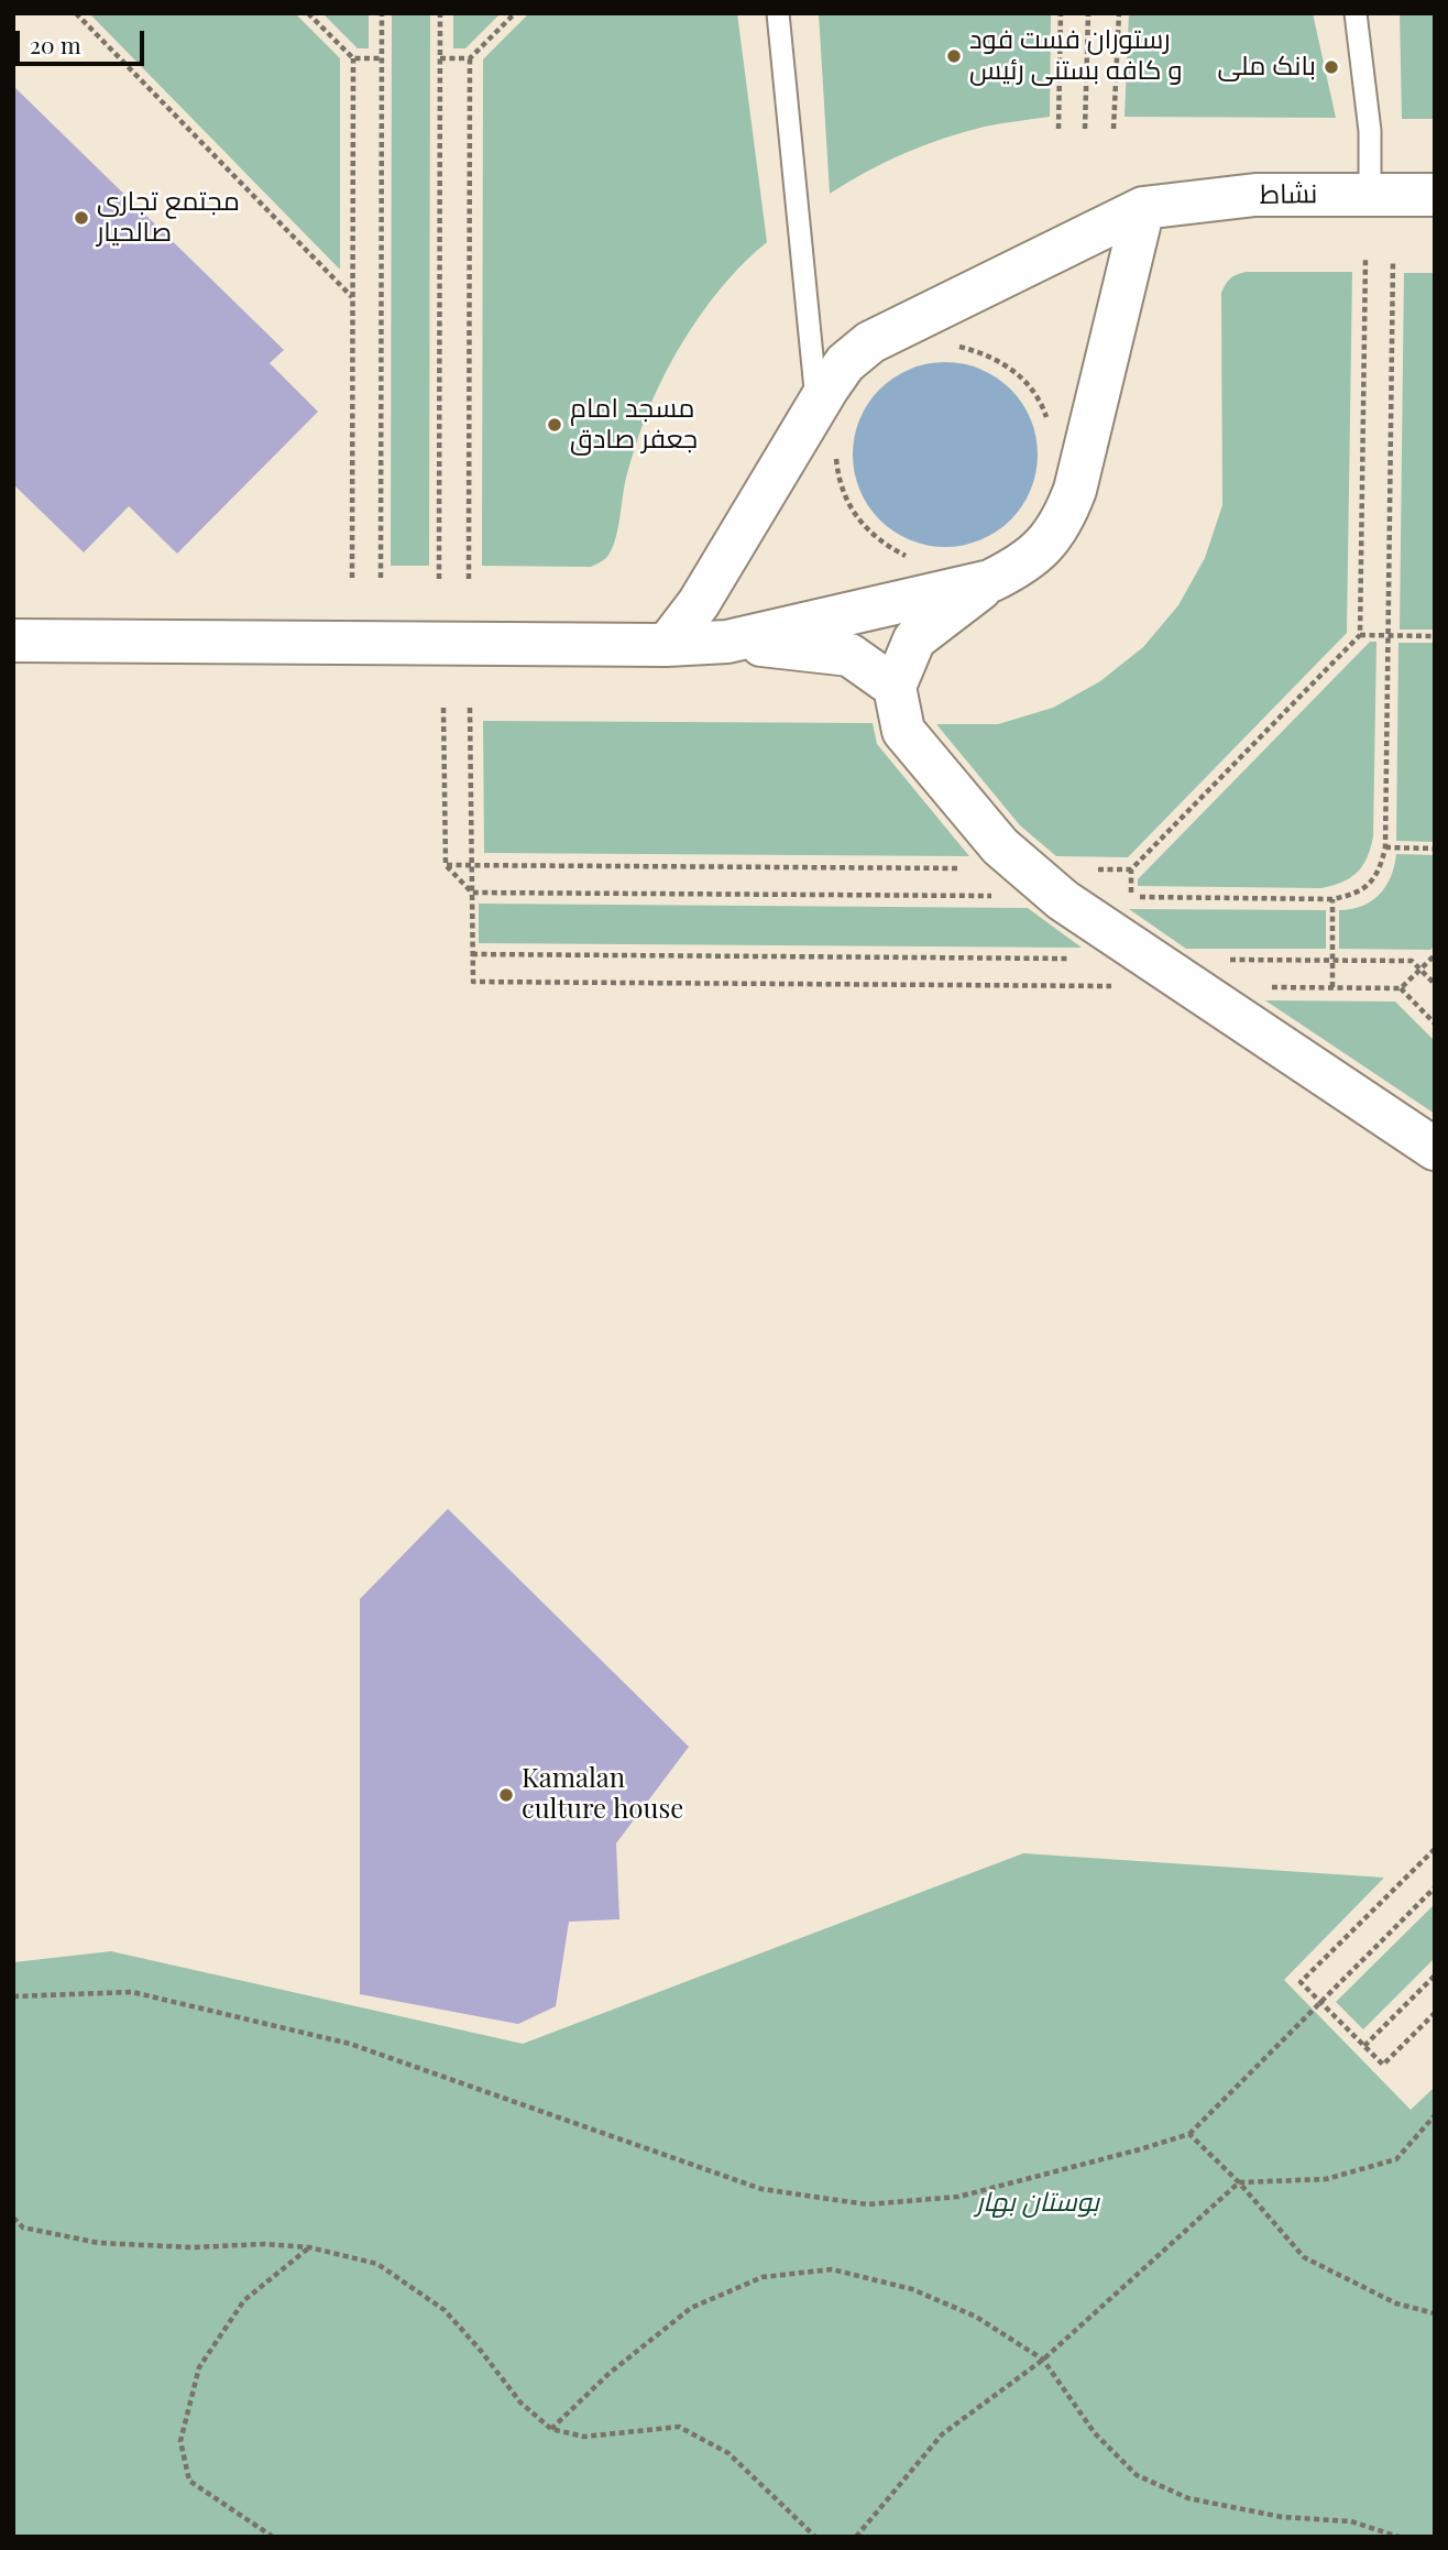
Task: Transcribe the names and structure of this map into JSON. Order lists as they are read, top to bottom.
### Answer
{
  "streets": {
    "street": ["نشاط"]
  },
  "parks": ["بوستان بهار"],
  "places": [
    "رستوران فست فود و کافه بستنی رئیس",
    "بانک ملی",
    "مجتمع تجاری صالحیار",
    "مسجد امام جعفر صادق",
    "Kamalan culture house"
  ],
  "scale_bar": "20 m"
}
